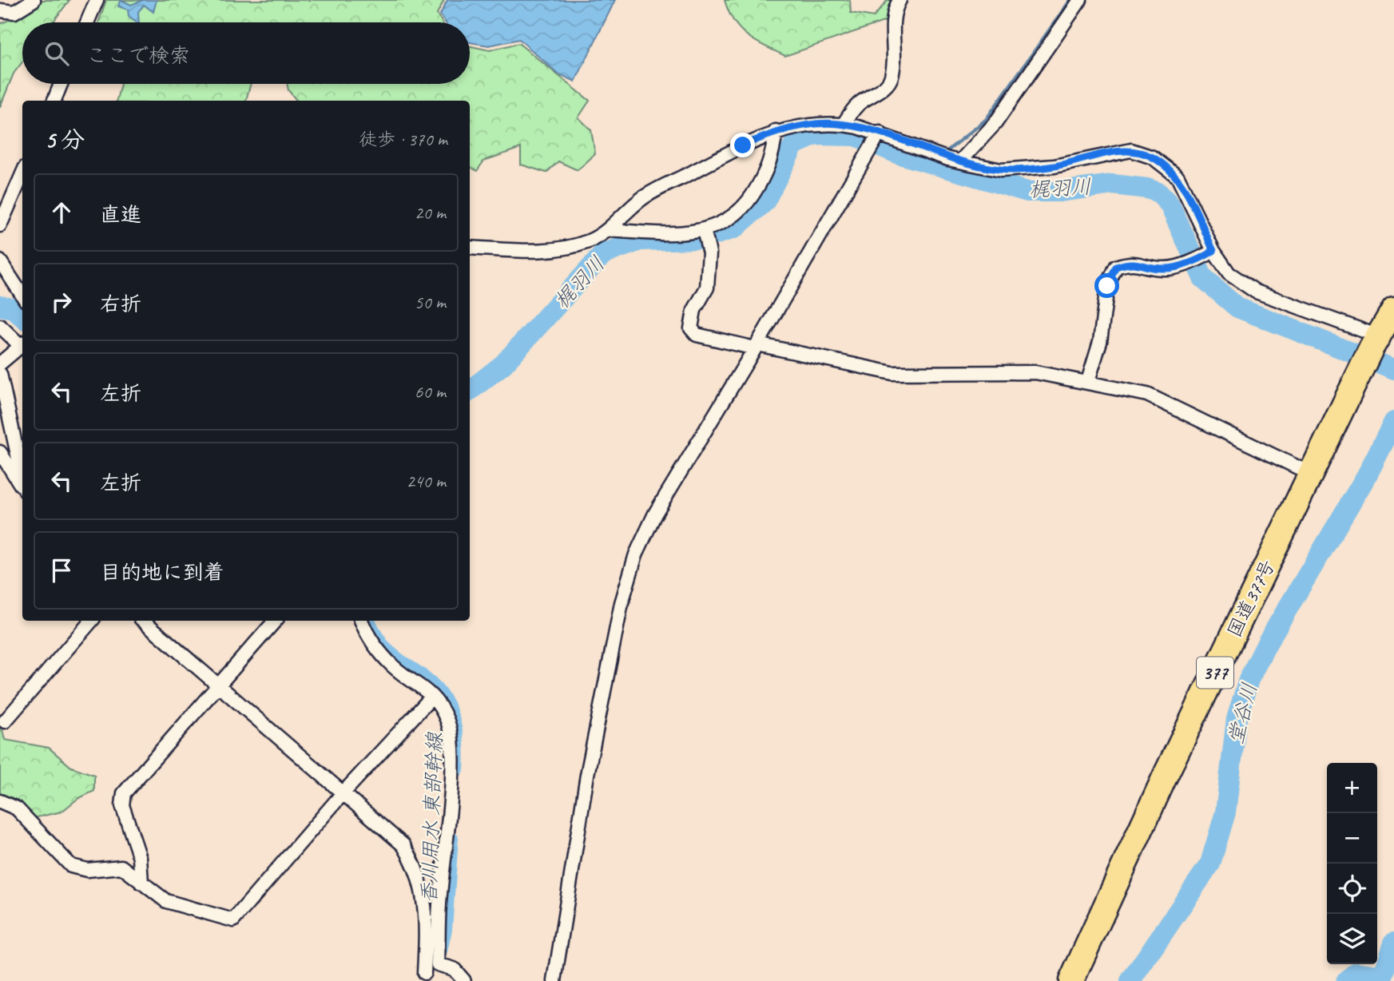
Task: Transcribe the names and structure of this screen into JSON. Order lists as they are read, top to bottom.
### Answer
{
  "streets": {
    "highway": ["国道377号", "377"]
  },
  "water": ["梶羽川", "堂谷川", "香川用水 東部幹線"],
  "page": {
    "search": "ここで検索",
    "heading": ["5 分", "徒歩 · 370 m"],
    "list": [
      ["直進", "20 m"],
      ["右折", "50 m"],
      ["左折", "60 m"],
      ["左折", "240 m"],
      "目的地に到着"
    ],
    "map_buttons": ["+", "−"]
  }
}
